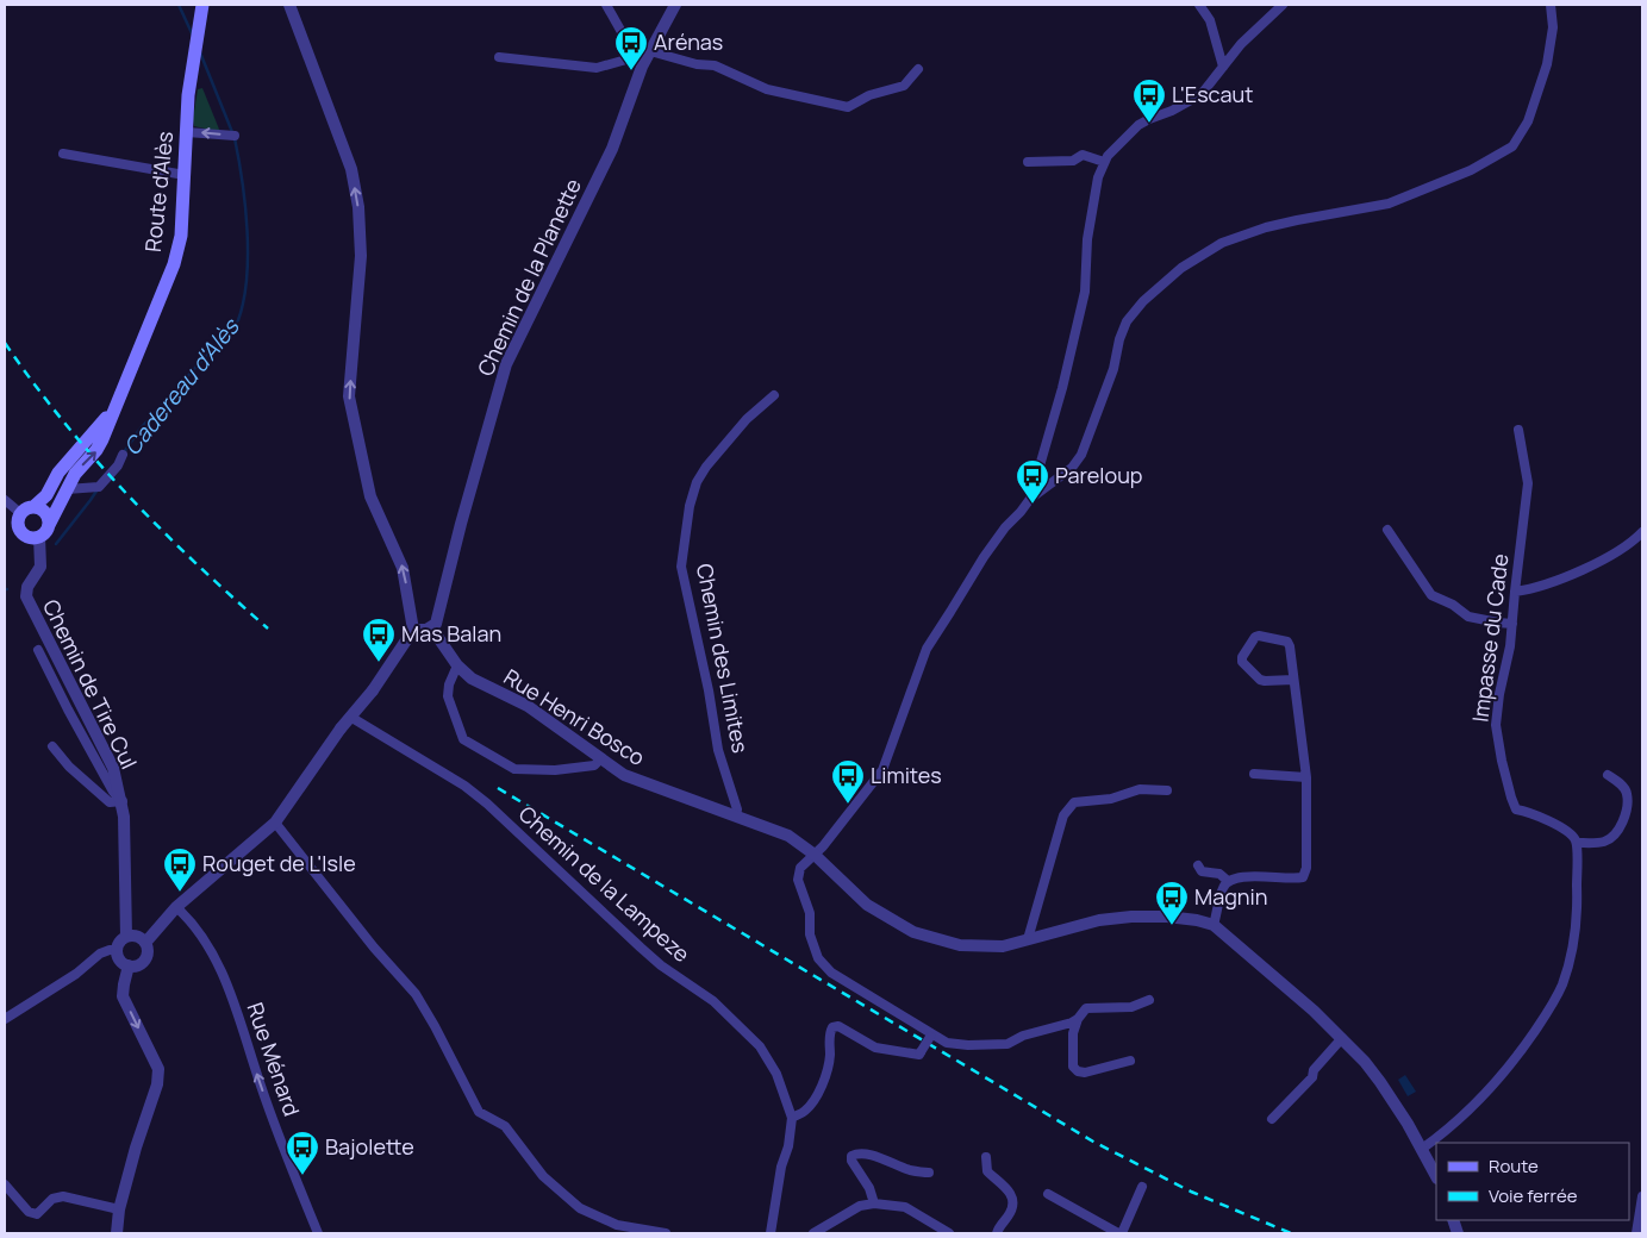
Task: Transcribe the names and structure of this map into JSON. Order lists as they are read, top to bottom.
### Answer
{
  "streets": {
    "main road": ["Route d'Alès"],
    "street": [
      "Chemin de la Planette",
      "Impasse du Cade",
      "Chemin des Limites",
      "Chemin de Tire Cul",
      "Rue Henri Bosco",
      "Chemin de la Lampeze",
      "Rue Ménard"
    ]
  },
  "crossings": [
    ["Route d'Alès", "Chemin de Tire Cul"],
    ["Chemin de la Planette", "Rue Henri Bosco"],
    ["Chemin des Limites", "Rue Henri Bosco"]
  ],
  "one_way": ["Rue Ménard"],
  "water": ["Cadereau d'Alès"],
  "places": {
    "bus stop": [
      "Arénas",
      "L'Escaut",
      "Pareloup",
      "Mas Balan",
      "Limites",
      "Rouget de L'Isle",
      "Magnin",
      "Bajolette"
    ]
  },
  "legend": ["Route", "Voie ferrée"]
}
